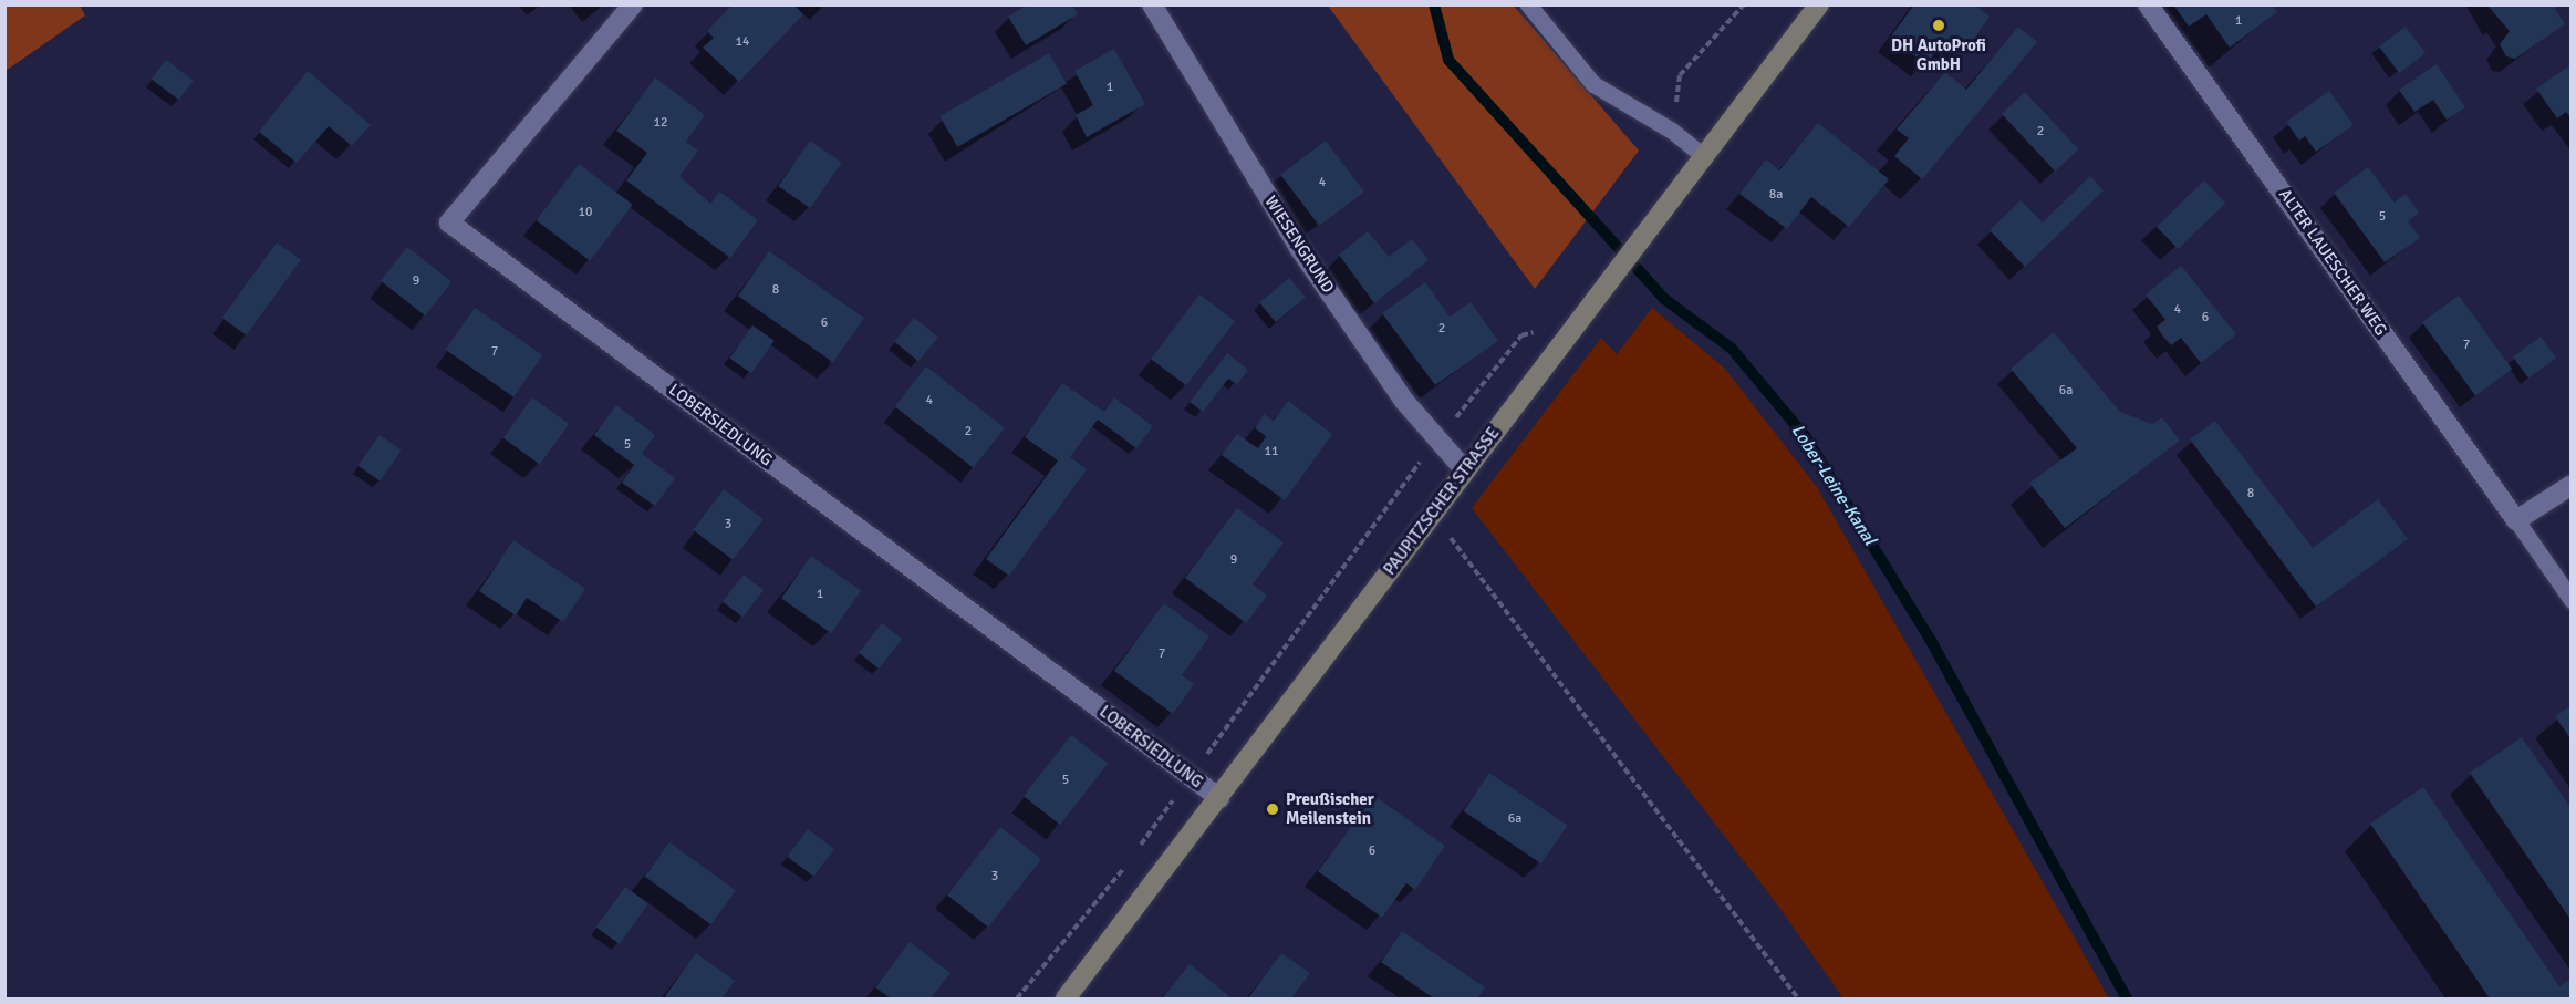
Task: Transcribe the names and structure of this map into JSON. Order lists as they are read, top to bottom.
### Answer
{
  "streets": {
    "street": [
      "WIESENGRUND",
      "ALTER LAUESCHER WEG",
      "LOBERSIEDLUNG",
      "PAUPITZSCHER STRASSE"
    ]
  },
  "crossings": [
    ["WIESENGRUND", "PAUPITZSCHER STRASSE"],
    ["LOBERSIEDLUNG", "PAUPITZSCHER STRASSE"]
  ],
  "water": ["Lober-Leine-Kanal"],
  "places": ["DH AutoProfi GmbH", "Preußischer Meilenstein"],
  "house_numbers": [
    "1",
    "14",
    "1",
    "12",
    "2",
    "4",
    "8a",
    "10",
    "5",
    "9",
    "8",
    "4",
    "6",
    "6",
    "2",
    "7",
    "7",
    "6a",
    "4",
    "2",
    "5",
    "11",
    "8",
    "3",
    "9",
    "1",
    "7",
    "5",
    "6a",
    "6",
    "3"
  ]
}
